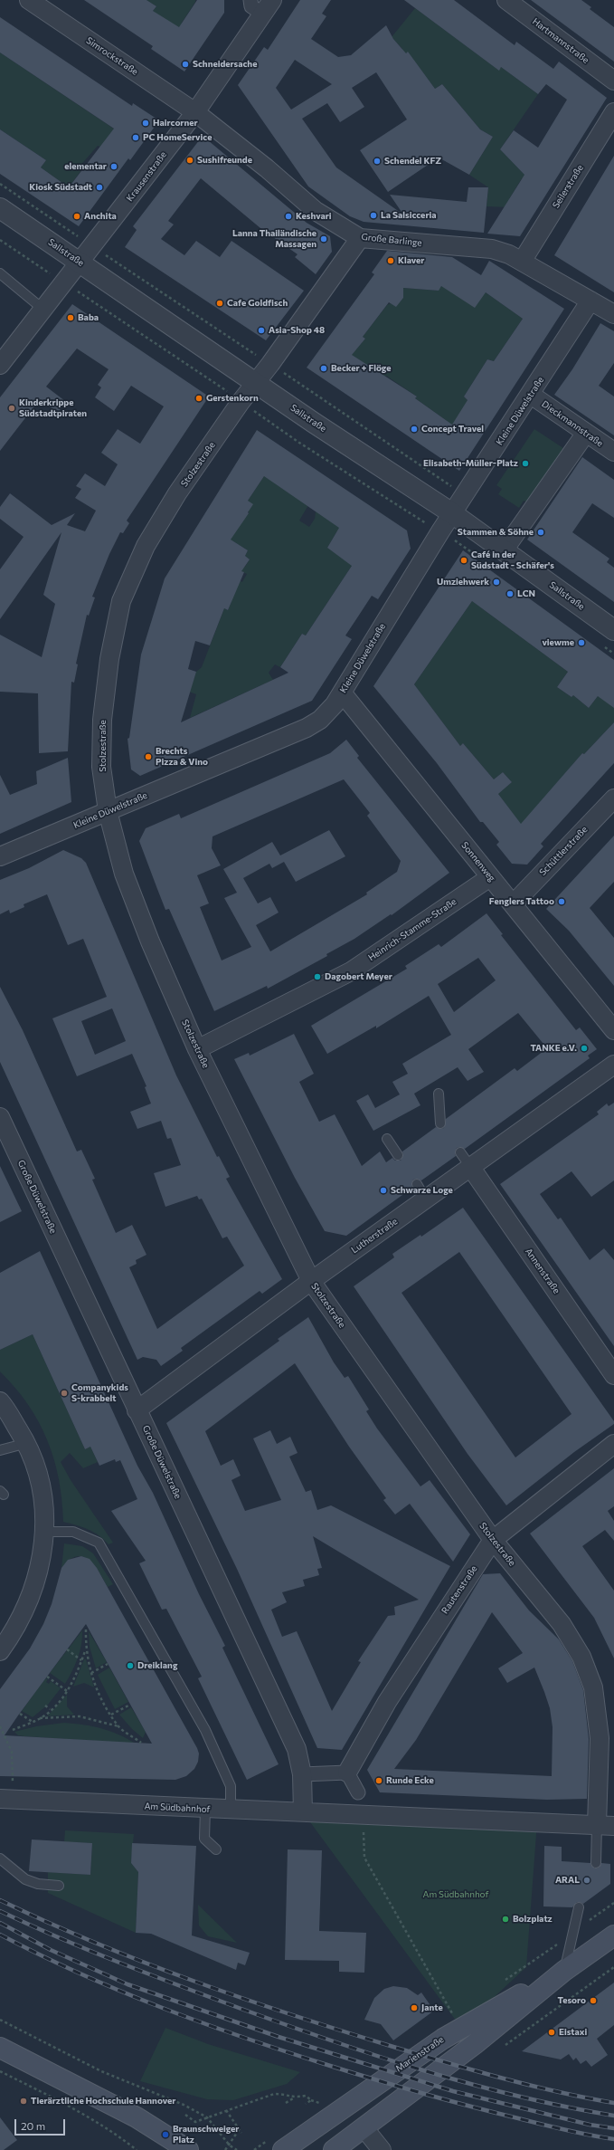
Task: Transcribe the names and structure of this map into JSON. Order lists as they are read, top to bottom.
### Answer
{
  "streets": {
    "main road": ["Marienstraße"],
    "street": [
      "Hartmannstraße",
      "Simrockstraße",
      "Krausenstraße",
      "Seilerstraße",
      "Große Barlinge",
      "Sallstraße",
      "Kleine Düwelstraße",
      "Dieckmannstraße",
      "Stolzestraße",
      "Schüttlerstraße",
      "Sonnenweg",
      "Heinrich-Stamme-Straße",
      "Große Düwelstraße",
      "Lutherstraße",
      "Annenstraße",
      "Rautenstraße",
      "Am Südbahnhof"
    ]
  },
  "crossings": [
    ["Simrockstraße", "Krausenstraße"],
    ["Simrockstraße", "Große Barlinge"],
    ["Krausenstraße", "Große Barlinge"],
    ["Krausenstraße", "Sallstraße"],
    ["Seilerstraße", "Große Barlinge"],
    ["Große Barlinge", "Kleine Düwelstraße"],
    ["Große Barlinge", "Stolzestraße"],
    ["Sallstraße", "Kleine Düwelstraße"],
    ["Sallstraße", "Stolzestraße"],
    ["Kleine Düwelstraße", "Dieckmannstraße"],
    ["Kleine Düwelstraße", "Stolzestraße"],
    ["Kleine Düwelstraße", "Sonnenweg"],
    ["Stolzestraße", "Heinrich-Stamme-Straße"],
    ["Stolzestraße", "Lutherstraße"],
    ["Stolzestraße", "Rautenstraße"],
    ["Stolzestraße", "Am Südbahnhof"],
    ["Schüttlerstraße", "Sonnenweg"],
    ["Sonnenweg", "Heinrich-Stamme-Straße"],
    ["Große Düwelstraße", "Lutherstraße"],
    ["Große Düwelstraße", "Am Südbahnhof"],
    ["Lutherstraße", "Annenstraße"]
  ],
  "parks": ["Am Südbahnhof"],
  "places": [
    "Schneidersache",
    "Haircorner",
    "PC HomeService",
    "Sushifreunde",
    "Schendel KFZ",
    "elementar",
    "Kiosk Südstadt",
    "La Salsicceria",
    "Anchita",
    "Keshvari",
    "Lanna Thailändische Massagen",
    "Klaver",
    "Cafe Goldfisch",
    "Baba",
    "Asia-Shop 48",
    "Becker + Flöge",
    "Gerstenkorn",
    "Kinderkrippe Südstadtpiraten",
    "Concept Travel",
    "Elisabeth-Müller-Platz",
    "Stammen & Söhne",
    "Café in der Südstadt - Schäfer's",
    "Umziehwerk",
    "LCN",
    "viewme",
    "Brechts Pizza & Vino",
    "Fenglers Tattoo",
    "Dagobert Meyer",
    "TANKE e.V.",
    "Schwarze Loge",
    "Companykids S-krabbelt",
    "Dreiklang",
    "Runde Ecke",
    "ARAL",
    "Bolzplatz",
    "Tesoro",
    "Jante",
    "Eistaxi",
    "Tierärztliche Hochschule Hannover",
    "Braunschweiger Platz"
  ],
  "scale_bar": "20 m"
}
